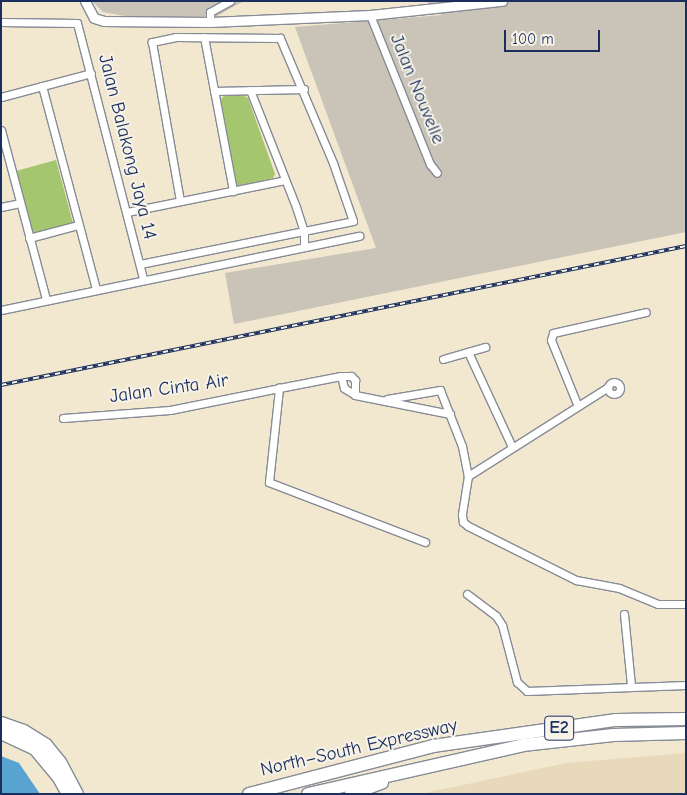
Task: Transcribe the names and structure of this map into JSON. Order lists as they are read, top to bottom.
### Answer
{
  "streets": {
    "highway": ["E2", "North–South Expressway"],
    "street": ["Jalan Nouvelle", "Jalan Balakong Jaya 14", "Jalan Cinta Air"]
  },
  "scale_bar": "100 m"
}
